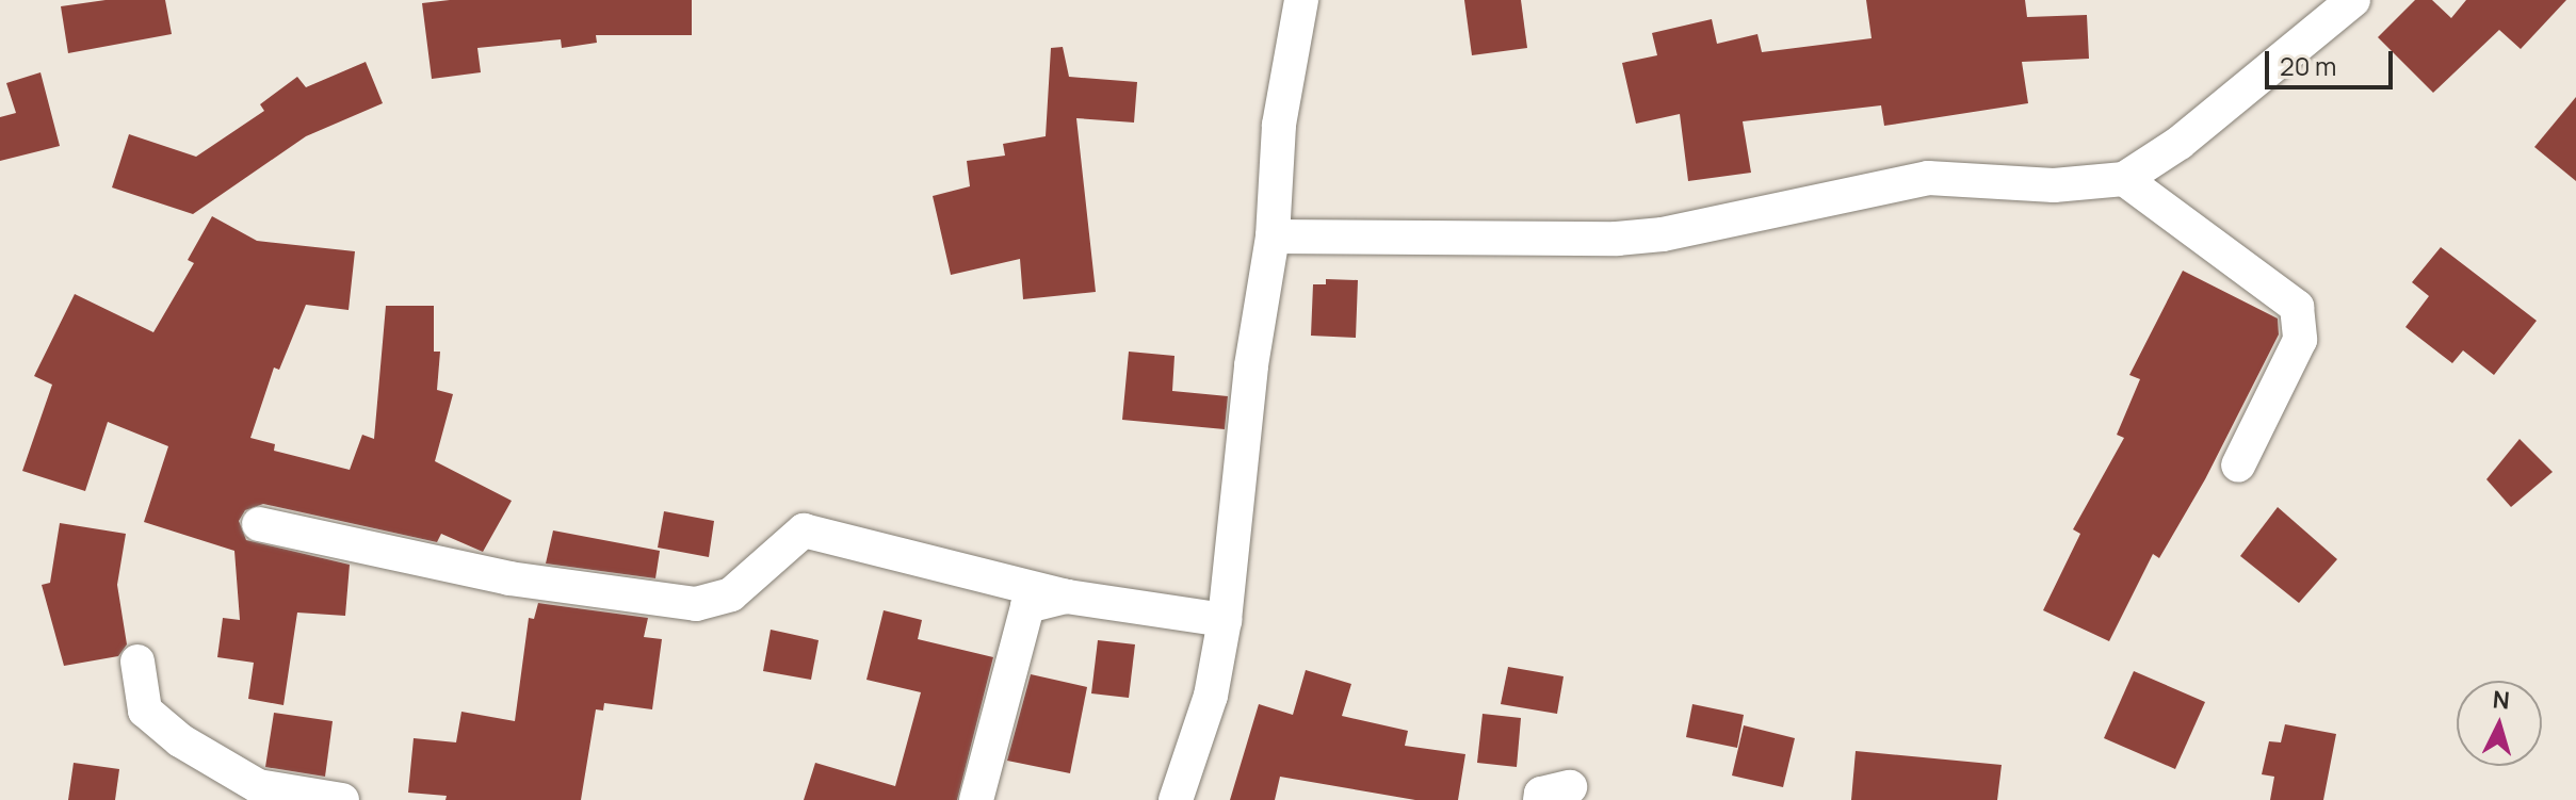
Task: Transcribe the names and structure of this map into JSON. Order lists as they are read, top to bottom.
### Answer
{
  "scale_bar": "20 m",
  "north": "top"
}
